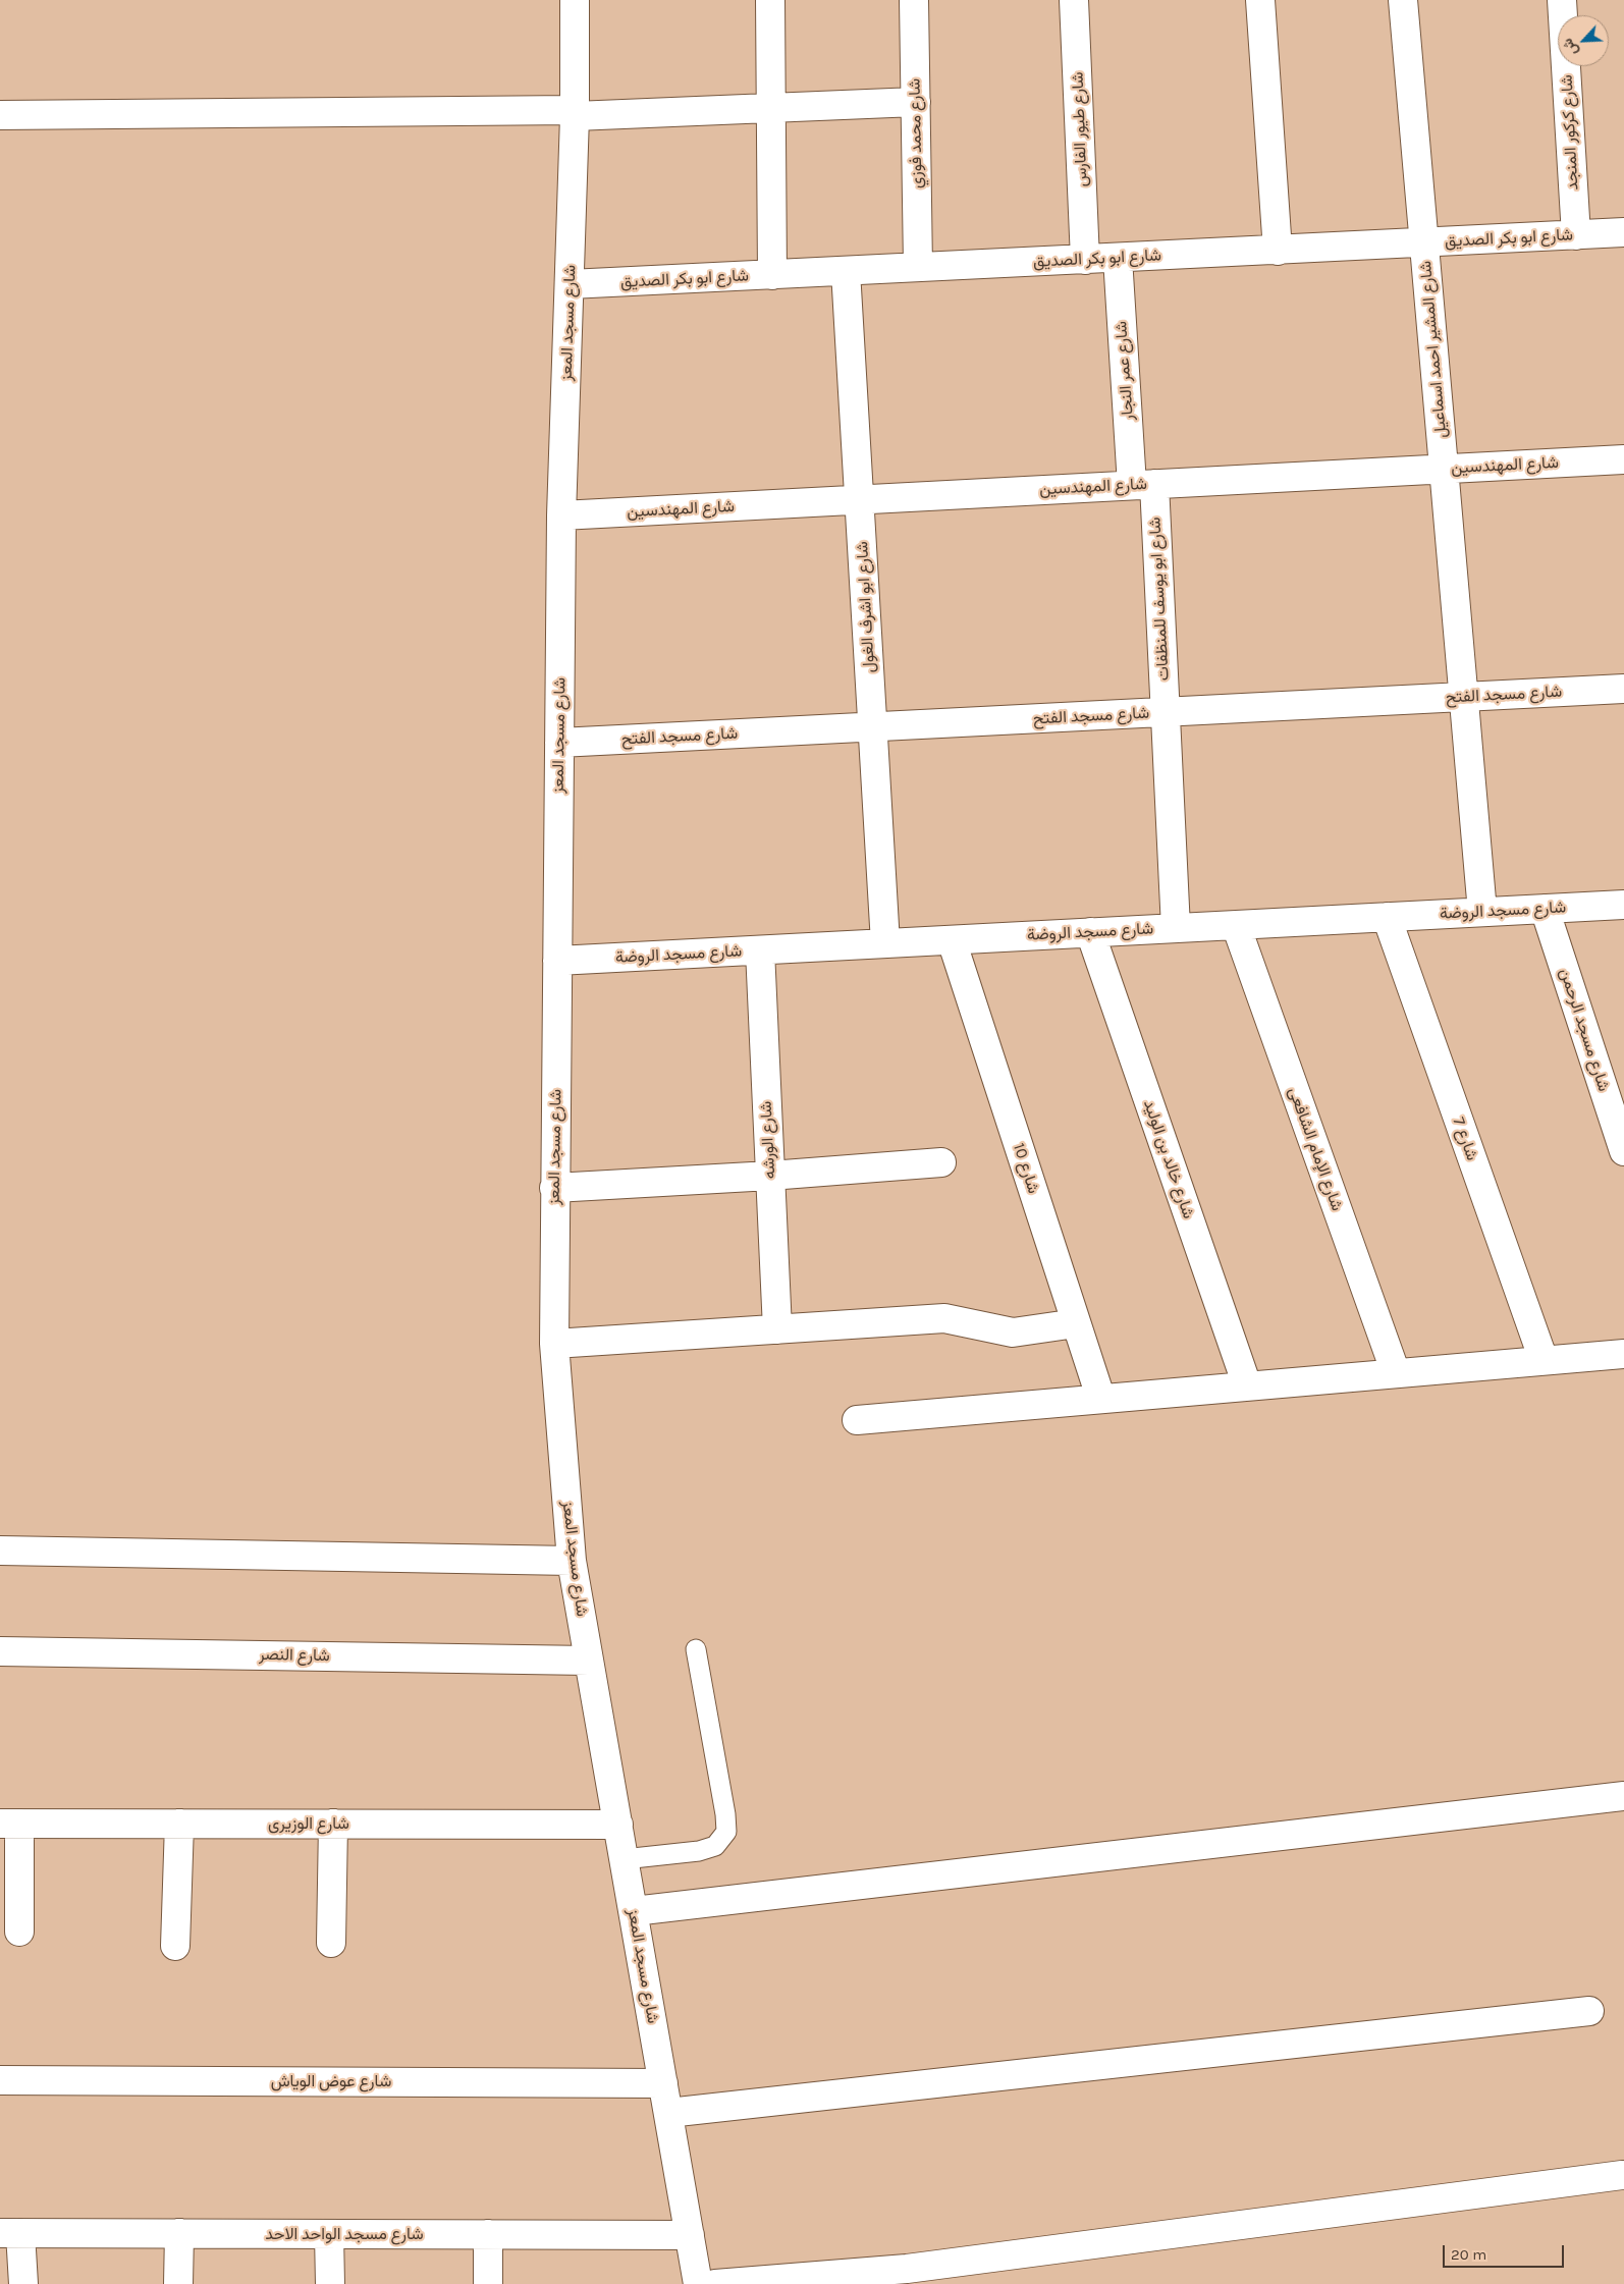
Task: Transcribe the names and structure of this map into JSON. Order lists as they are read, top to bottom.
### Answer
{
  "streets": {
    "street": [
      "شارع طيور الفارس",
      "شارع كركور المنجد",
      "شارع محمد فوزي",
      "شارع ابو بكر الصديق",
      "شارع مسجد المعز",
      "شارع المشير احمد اسماعيل",
      "شارع عمر النجار",
      "شارع المهندسين",
      "شارع ابو يوسف للمنظفات",
      "شارع ابو اشرف الغول",
      "شارع مسجد الفتح",
      "شارع مسجد الروضة",
      "شارع مسجد الرحمن",
      "شارع 7",
      "شارع الورشه",
      "شارع الإمام الشافعى",
      "شارع خالد بن الوليد",
      "شارع 10",
      "شارع النصر",
      "شارع الوزيرى",
      "شارع عوض الوياش",
      "شارع مسجد الواحد الاحد"
    ]
  },
  "crossings": [
    ["شارع طيور الفارس", "شارع ابو بكر الصديق"],
    ["شارع كركور المنجد", "شارع ابو بكر الصديق"],
    ["شارع محمد فوزي", "شارع ابو بكر الصديق"],
    ["شارع ابو بكر الصديق", "شارع مسجد المعز"],
    ["شارع ابو بكر الصديق", "شارع المشير احمد اسماعيل"],
    ["شارع ابو بكر الصديق", "شارع عمر النجار"],
    ["شارع ابو بكر الصديق", "شارع ابو اشرف الغول"],
    ["شارع مسجد المعز", "شارع المهندسين"],
    ["شارع مسجد المعز", "شارع مسجد الفتح"],
    ["شارع مسجد المعز", "شارع مسجد الروضة"],
    ["شارع مسجد المعز", "شارع النصر"],
    ["شارع مسجد المعز", "شارع الوزيرى"],
    ["شارع مسجد المعز", "شارع عوض الوياش"],
    ["شارع مسجد المعز", "شارع مسجد الواحد الاحد"],
    ["شارع المشير احمد اسماعيل", "شارع المهندسين"],
    ["شارع المشير احمد اسماعيل", "شارع مسجد الفتح"],
    ["شارع المشير احمد اسماعيل", "شارع مسجد الروضة"],
    ["شارع عمر النجار", "شارع المهندسين"],
    ["شارع عمر النجار", "شارع ابو يوسف للمنظفات"],
    ["شارع المهندسين", "شارع ابو يوسف للمنظفات"],
    ["شارع المهندسين", "شارع ابو اشرف الغول"],
    ["شارع ابو يوسف للمنظفات", "شارع مسجد الفتح"],
    ["شارع ابو يوسف للمنظفات", "شارع مسجد الروضة"],
    ["شارع ابو اشرف الغول", "شارع مسجد الفتح"],
    ["شارع ابو اشرف الغول", "شارع مسجد الروضة"],
    ["شارع مسجد الروضة", "شارع مسجد الرحمن"],
    ["شارع مسجد الروضة", "شارع 7"],
    ["شارع مسجد الروضة", "شارع الورشه"],
    ["شارع مسجد الروضة", "شارع الإمام الشافعى"],
    ["شارع مسجد الروضة", "شارع خالد بن الوليد"],
    ["شارع مسجد الروضة", "شارع 10"]
  ],
  "scale_bar": "20 m",
  "north": "bottom left"
}
